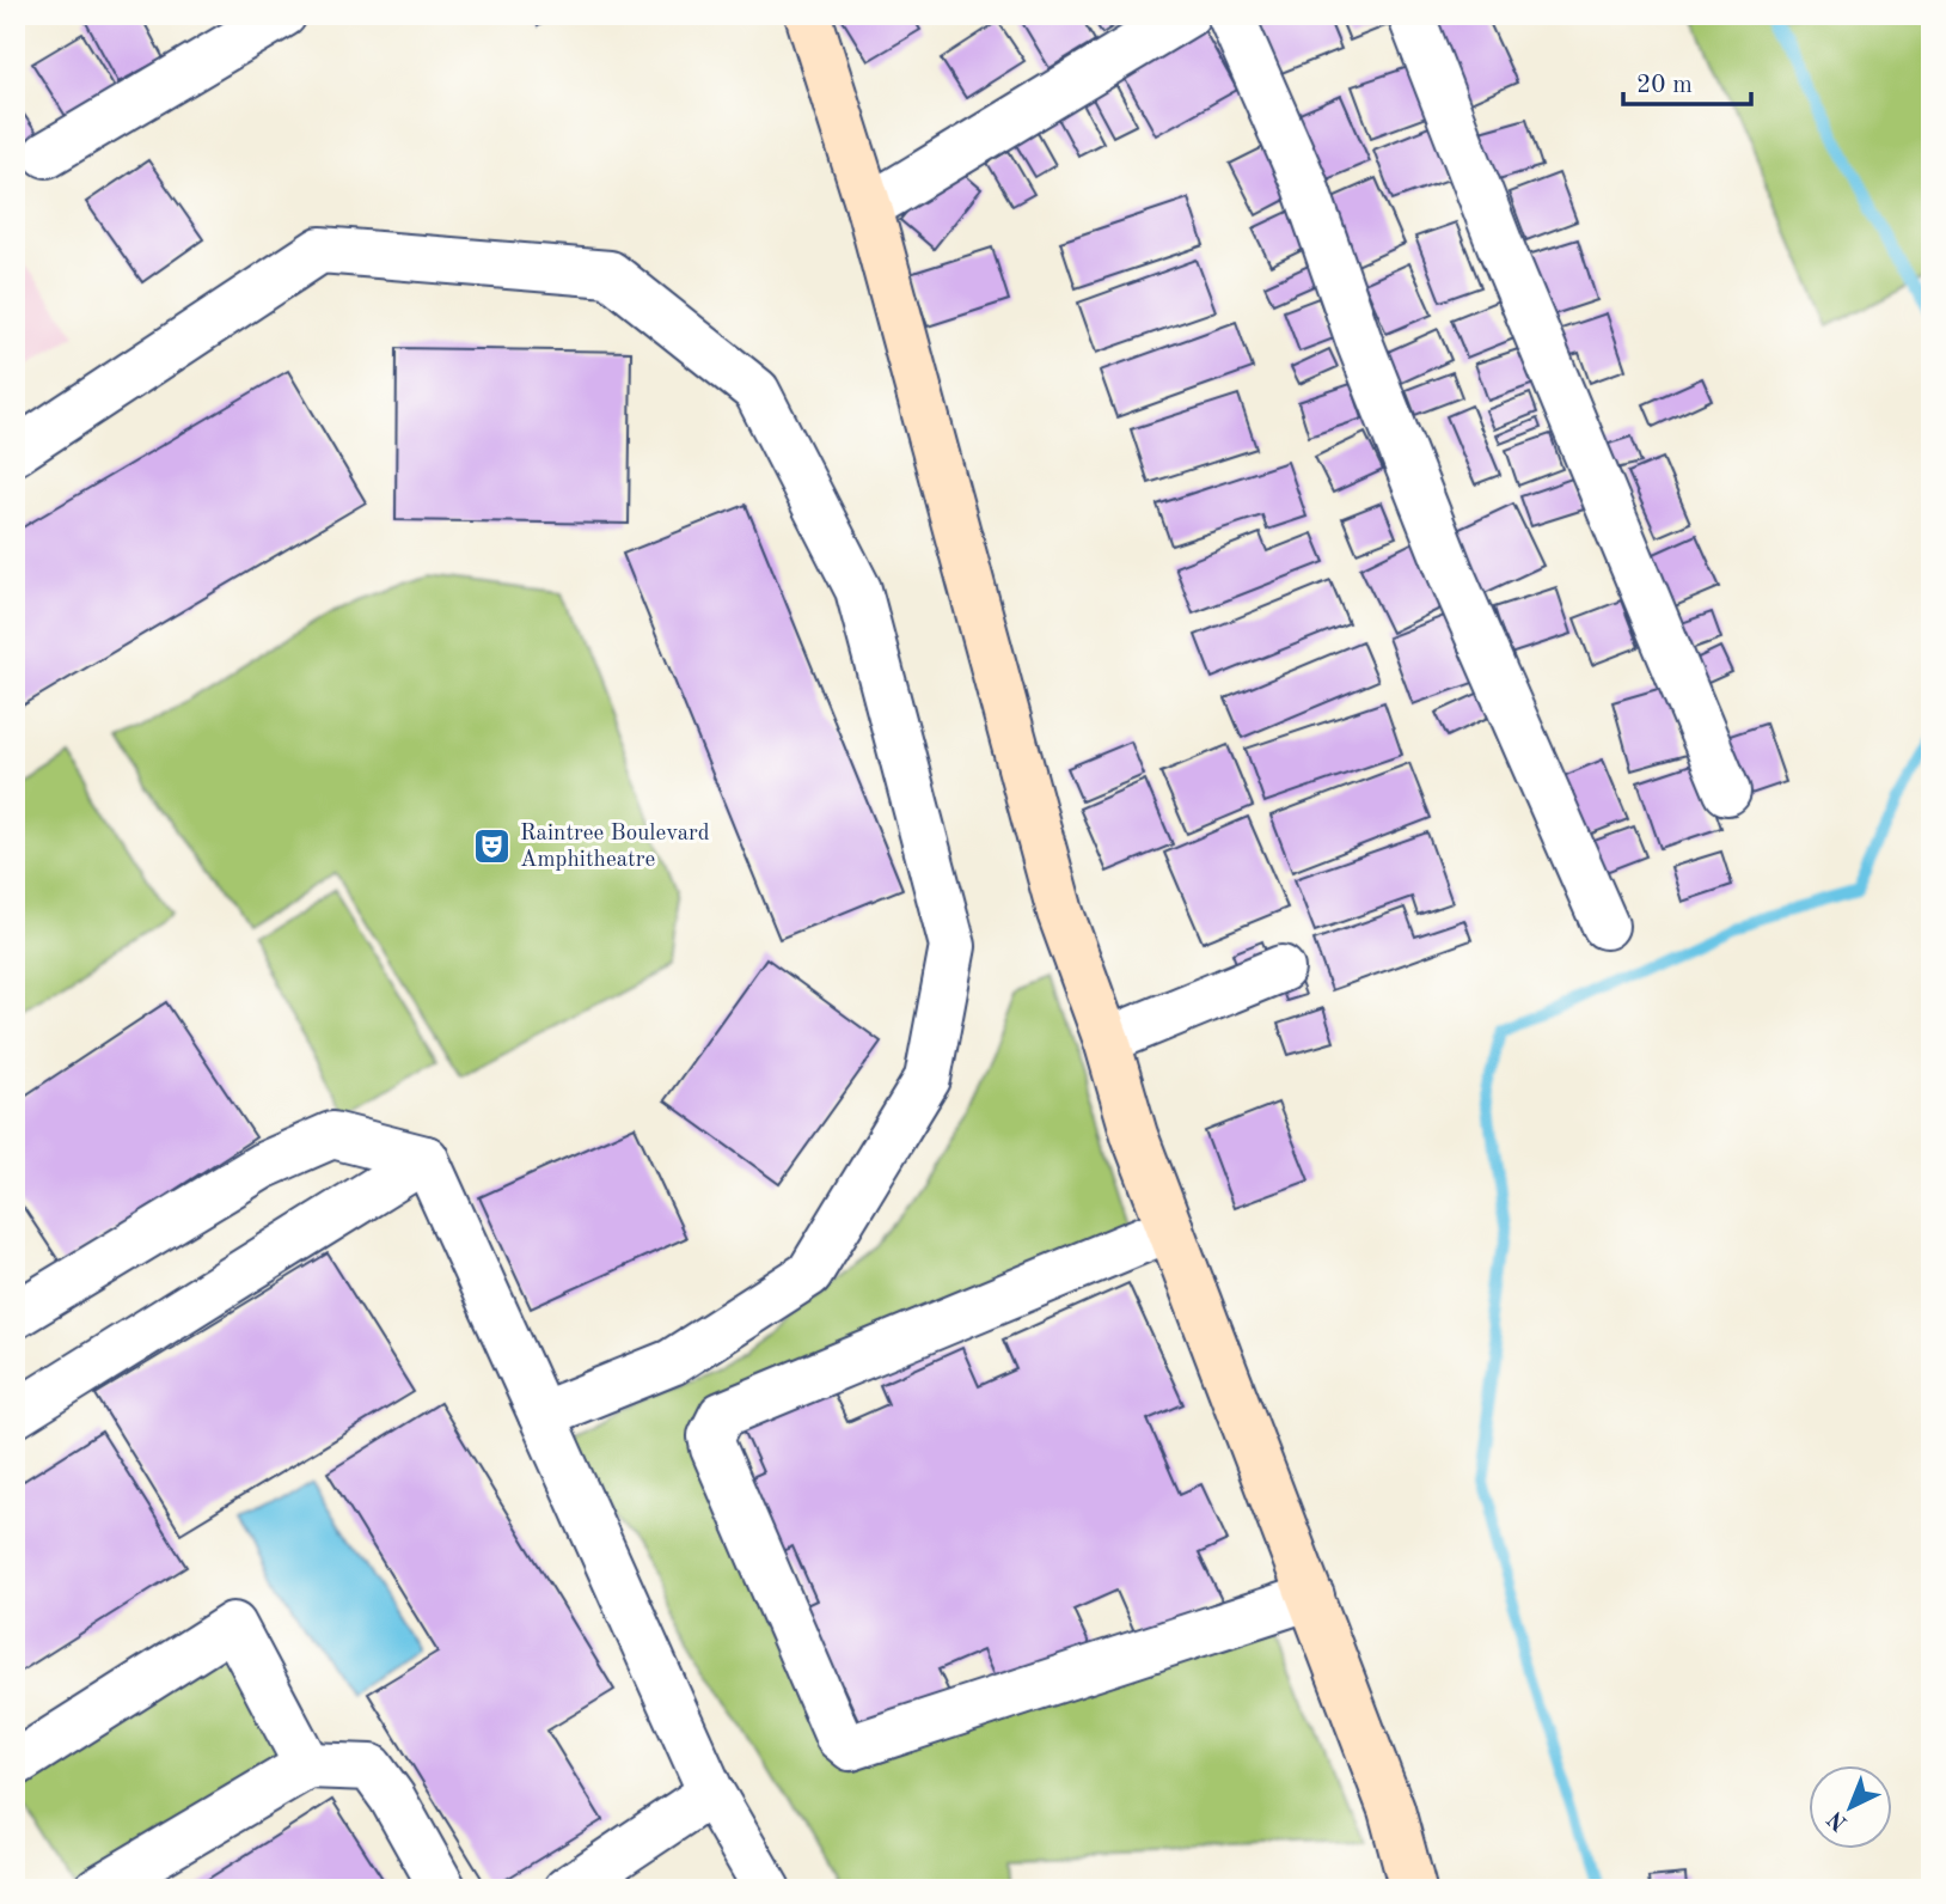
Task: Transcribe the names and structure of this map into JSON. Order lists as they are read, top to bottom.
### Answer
{
  "places": {
    "theatre": ["Raintree Boulevard Amphitheatre"]
  },
  "scale_bar": "20 m",
  "north": "bottom left"
}
